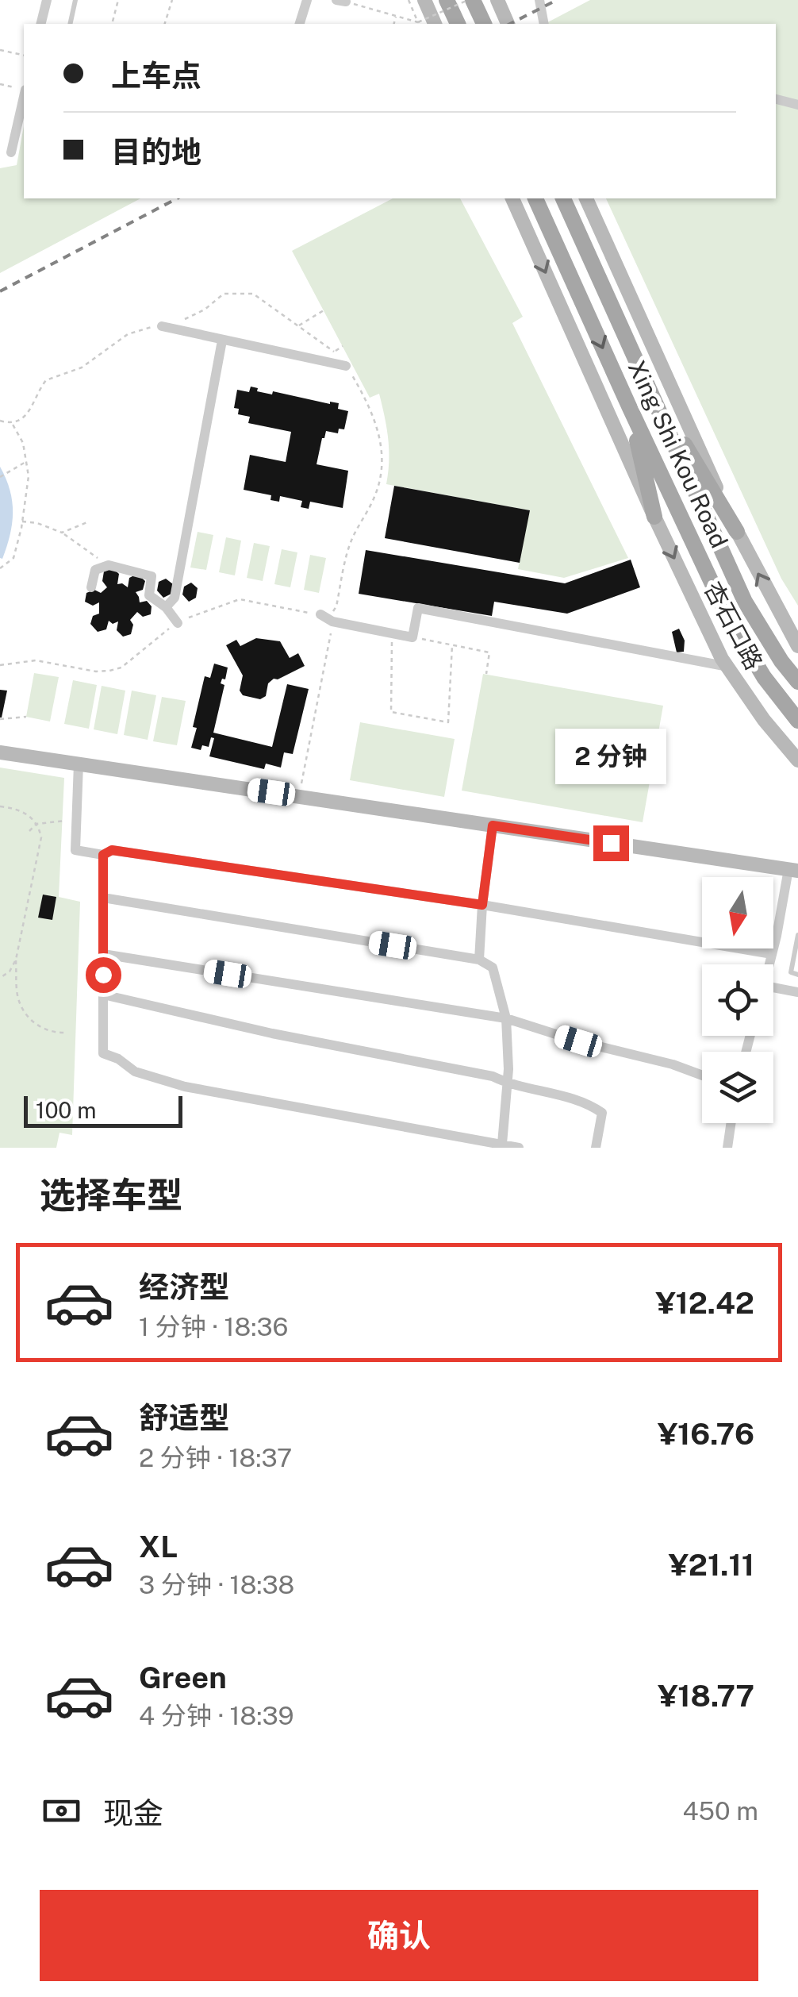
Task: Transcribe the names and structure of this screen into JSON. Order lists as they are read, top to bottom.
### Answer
{
  "streets": {
    "main road": ["Xing Shi Kou Road"],
    "street": ["杏石口路"]
  },
  "scale_bar": "100 m",
  "north": "bottom",
  "page": {
    "banner": ["上车点", "目的地"],
    "bubble": "2 分钟",
    "scale": "100 m",
    "heading": "选择车型",
    "list": [
      {
        "name": "经济型",
        "note": "1 分钟 · 18:36",
        "value": "¥12.42"
      },
      {
        "name": "舒适型",
        "note": "2 分钟 · 18:37",
        "value": "¥16.76"
      },
      {
        "name": "XL",
        "note": "3 分钟 · 18:38",
        "value": "¥21.11"
      },
      {
        "name": "Green",
        "note": "4 分钟 · 18:39",
        "value": "¥18.77"
      }
    ],
    "pay": ["现金", "450 m"],
    "buttons": "确认"
  }
}
